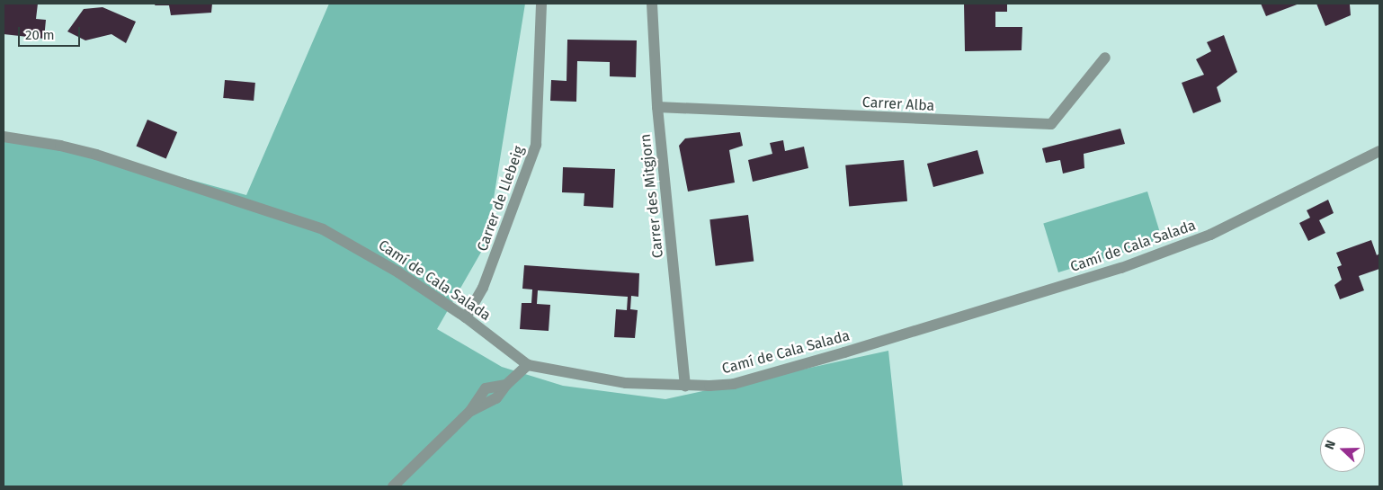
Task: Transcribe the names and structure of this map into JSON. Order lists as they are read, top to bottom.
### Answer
{
  "streets": {
    "street": [
      "Carrer Alba",
      "Carrer des Mitgjorn",
      "Carrer de Llebeig",
      "Camí de Cala Salada"
    ]
  },
  "crossings": [
    ["Carrer Alba", "Carrer des Mitgjorn"],
    ["Carrer des Mitgjorn", "Camí de Cala Salada"],
    ["Carrer de Llebeig", "Camí de Cala Salada"]
  ],
  "scale_bar": "20 m",
  "north": "left"
}
